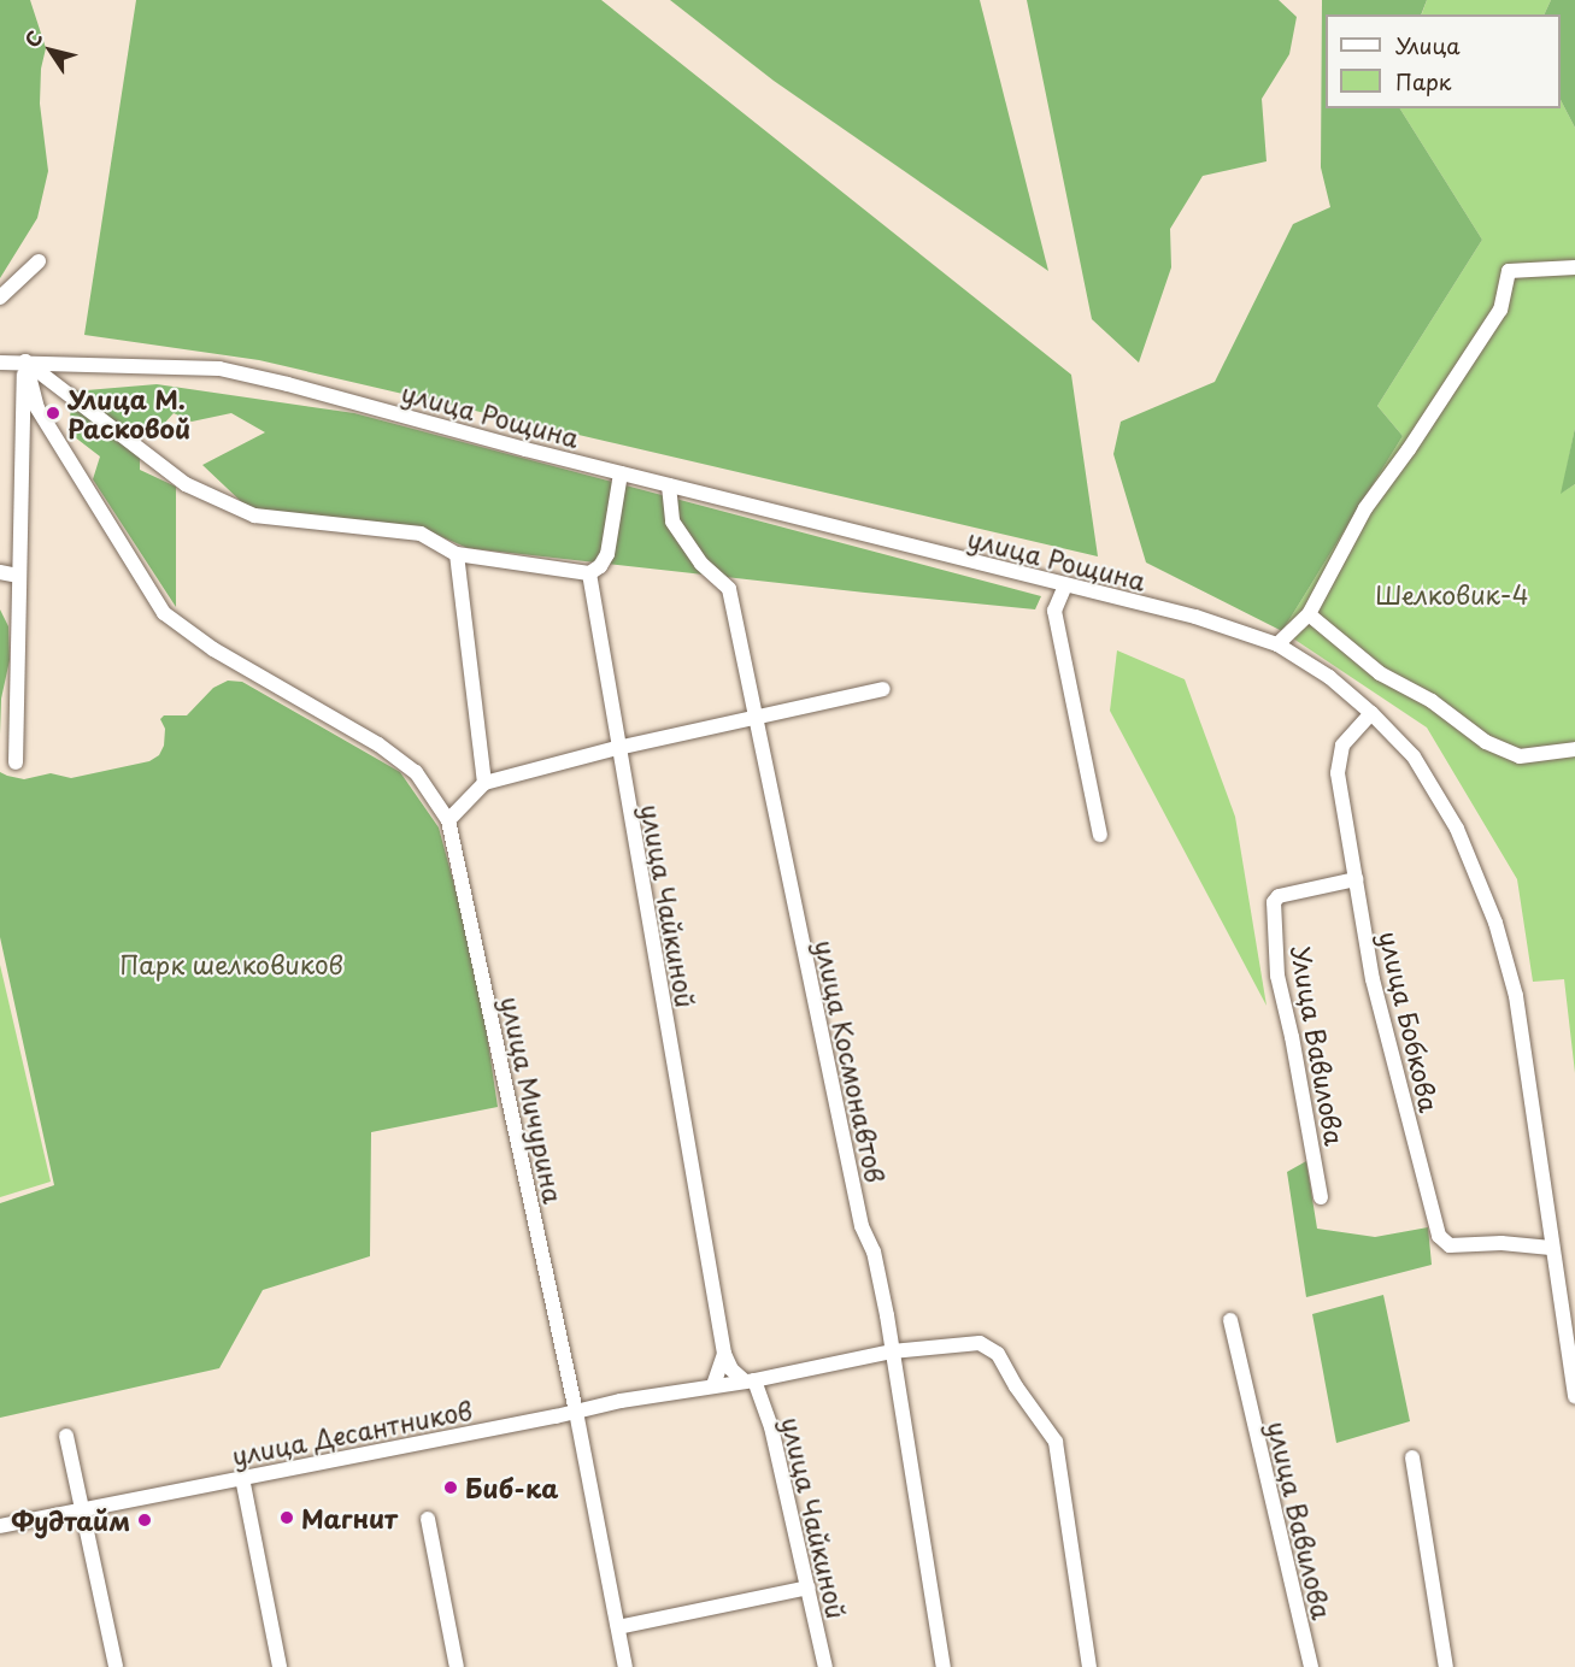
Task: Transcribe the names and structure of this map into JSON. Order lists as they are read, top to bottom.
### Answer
{
  "streets": {
    "street": [
      "улица Рощина",
      "улица Чайкиной",
      "улица Бобкова",
      "Улица Вавилова",
      "улица Космонавтов",
      "улица Мичурина",
      "улица Десантников",
      "улица Вавилова"
    ]
  },
  "crossings": [
    ["улица Рощина", "улица Бобкова"],
    ["улица Рощина", "улица Космонавтов"],
    ["улица Чайкиной", "улица Десантников"],
    ["улица Бобкова", "Улица Вавилова"],
    ["улица Мичурина", "улица Десантников"]
  ],
  "parks": ["Шелковик-4", "Парк шелковиков"],
  "places": [
    "Улица М. Расковой",
    "Биб-ка",
    "Магнит",
    "Фудтайм"
  ],
  "legend": ["Улица", "Парк"],
  "north": "top left"
}
